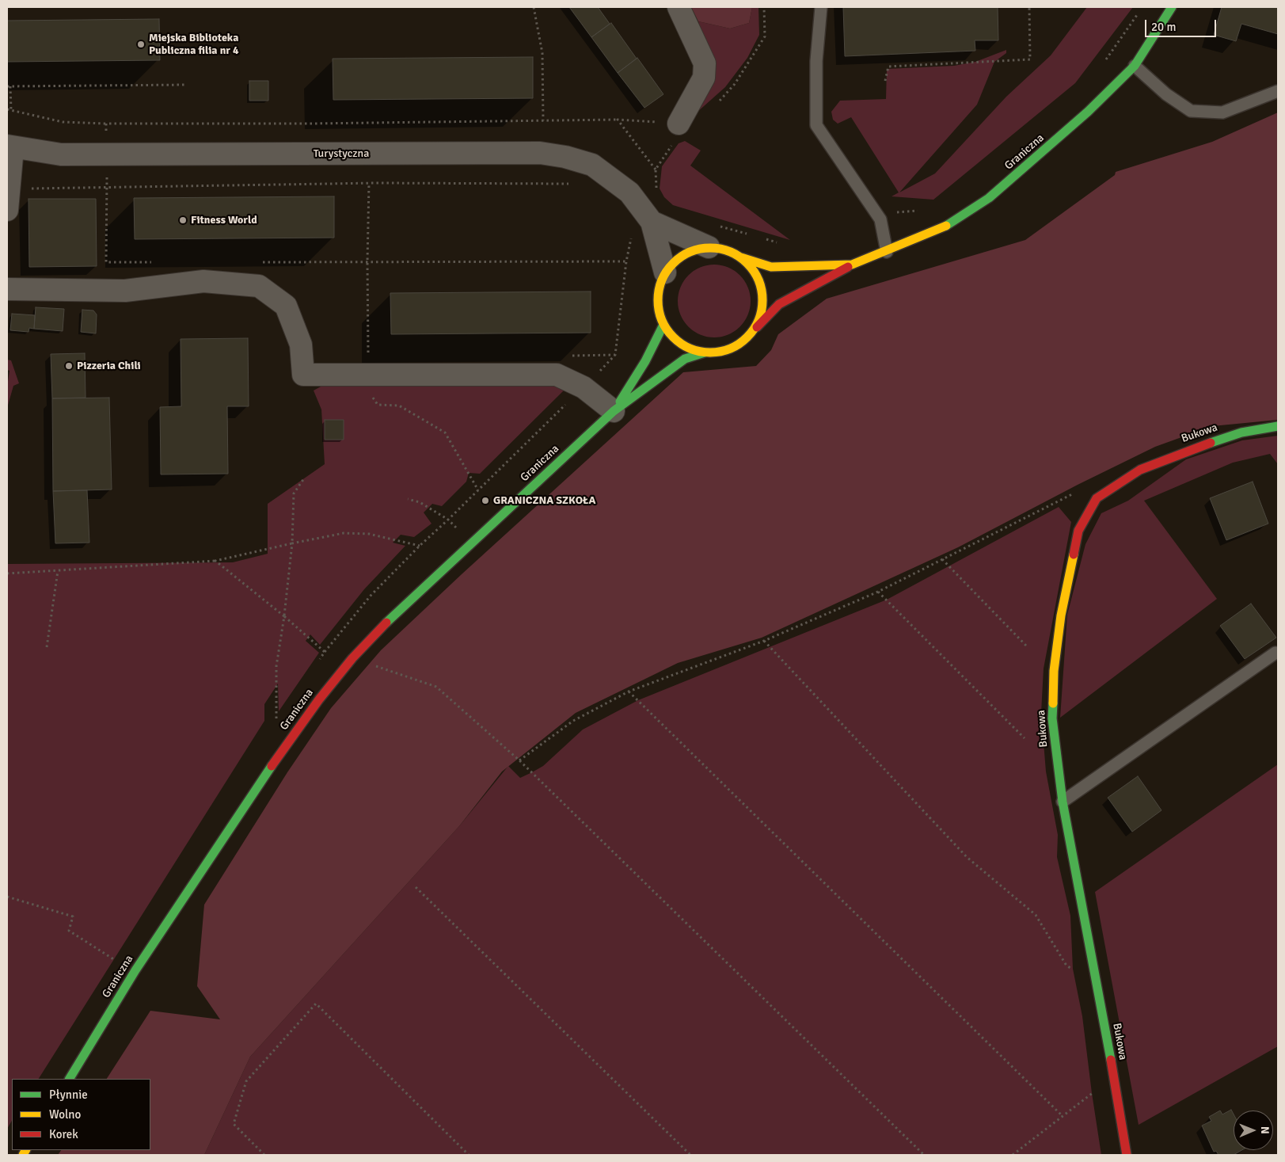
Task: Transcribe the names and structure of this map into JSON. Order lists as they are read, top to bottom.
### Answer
{
  "streets": {
    "street": ["Graniczna", "Turystyczna", "Bukowa"]
  },
  "crossings": [
    ["Graniczna", "Turystyczna"]
  ],
  "places": [
    "Miejska Biblioteka Publiczna filia nr 4",
    "Fitness World",
    "Pizzeria Chili",
    "GRANICZNA SZKOŁA"
  ],
  "legend": ["Płynnie", "Wolno", "Korek"],
  "scale_bar": "20 m",
  "north": "right"
}
